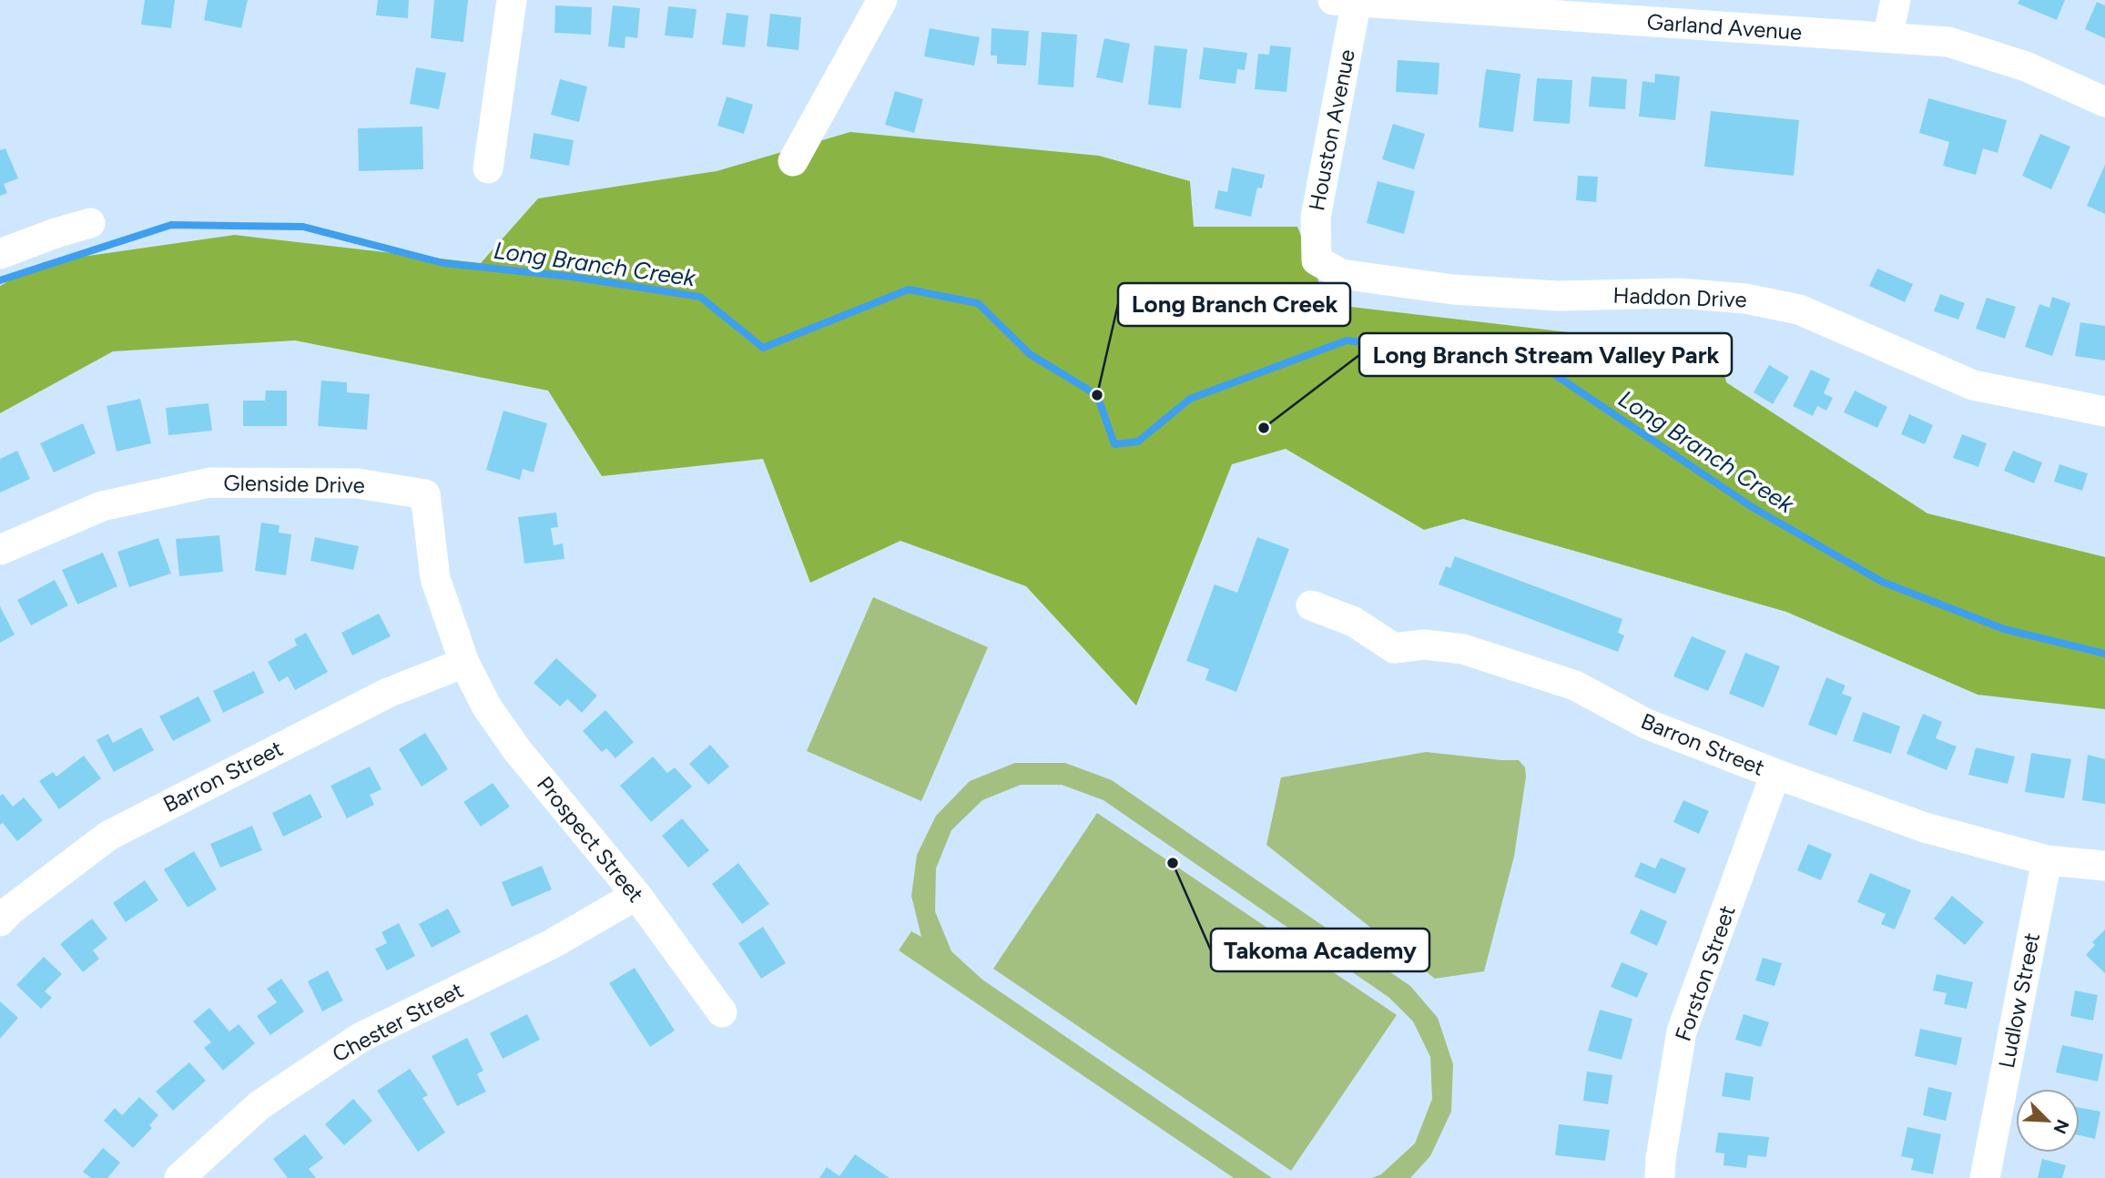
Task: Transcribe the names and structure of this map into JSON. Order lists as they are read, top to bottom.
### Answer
{
  "streets": {
    "street": [
      "Garland Avenue",
      "Houston Avenue",
      "Haddon Drive",
      "Glenside Drive",
      "Barron Street",
      "Prospect Street",
      "Forston Street",
      "Ludlow Street",
      "Chester Street"
    ]
  },
  "crossings": [
    ["Garland Avenue", "Houston Avenue"],
    ["Houston Avenue", "Haddon Drive"],
    ["Glenside Drive", "Barron Street"],
    ["Glenside Drive", "Prospect Street"],
    ["Barron Street", "Prospect Street"],
    ["Barron Street", "Forston Street"],
    ["Barron Street", "Ludlow Street"],
    ["Prospect Street", "Chester Street"]
  ],
  "water": ["Long Branch Creek"],
  "places": ["Long Branch Creek", "Long Branch Stream Valley Park", "Takoma Academy"],
  "north": "bottom right"
}
